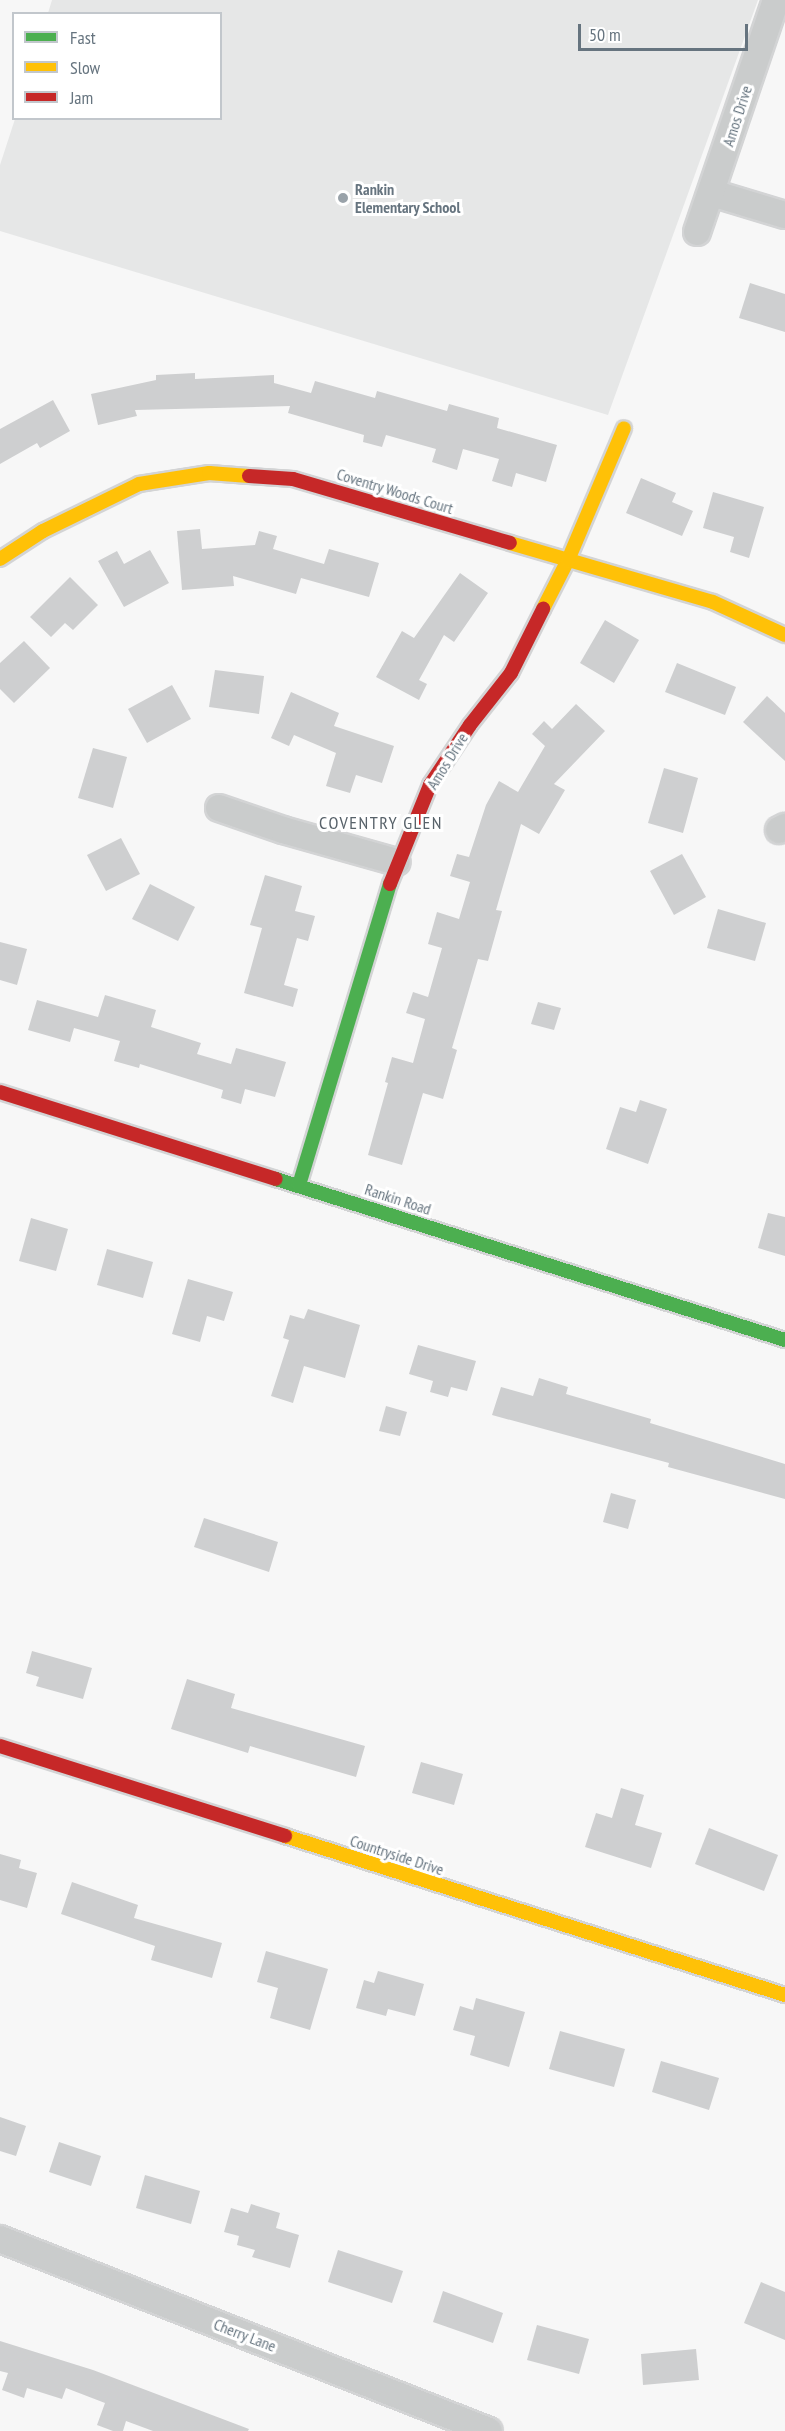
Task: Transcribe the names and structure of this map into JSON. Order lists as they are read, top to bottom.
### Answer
{
  "streets": {
    "street": [
      "Amos Drive",
      "Coventry Woods Court",
      "Rankin Road",
      "Countryside Drive",
      "Cherry Lane"
    ]
  },
  "crossings": [
    ["Amos Drive", "Coventry Woods Court"],
    ["Amos Drive", "Rankin Road"]
  ],
  "districts": ["COVENTRY GLEN"],
  "places": ["Rankin Elementary School"],
  "legend": ["Fast", "Slow", "Jam"],
  "scale_bar": "50 m"
}
